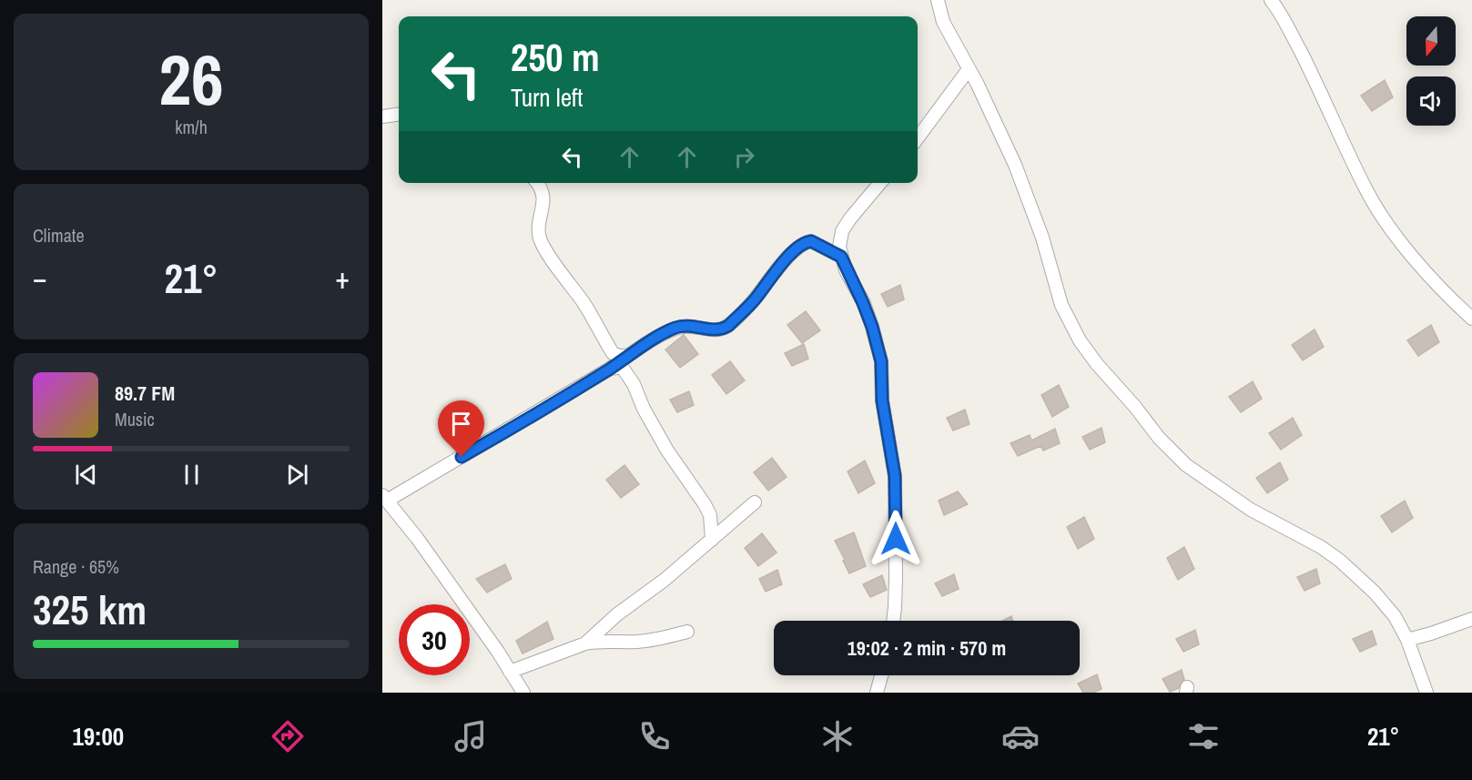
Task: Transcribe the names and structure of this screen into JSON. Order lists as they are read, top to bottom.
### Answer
{
  "north": "bottom",
  "page": {
    "tile": [
      ["26", "km/h"],
      "Climate",
      ["Range · 65%", "325 km"]
    ],
    "turn": ["250 m", "Turn left"],
    "heat": ["−", "21°", "+"],
    "song": ["89.7 FM", "Music"],
    "limit": "30",
    "trip": "19:02 · 2 min · 570 m",
    "tabs": ["19:00", "21°"]
  }
}
